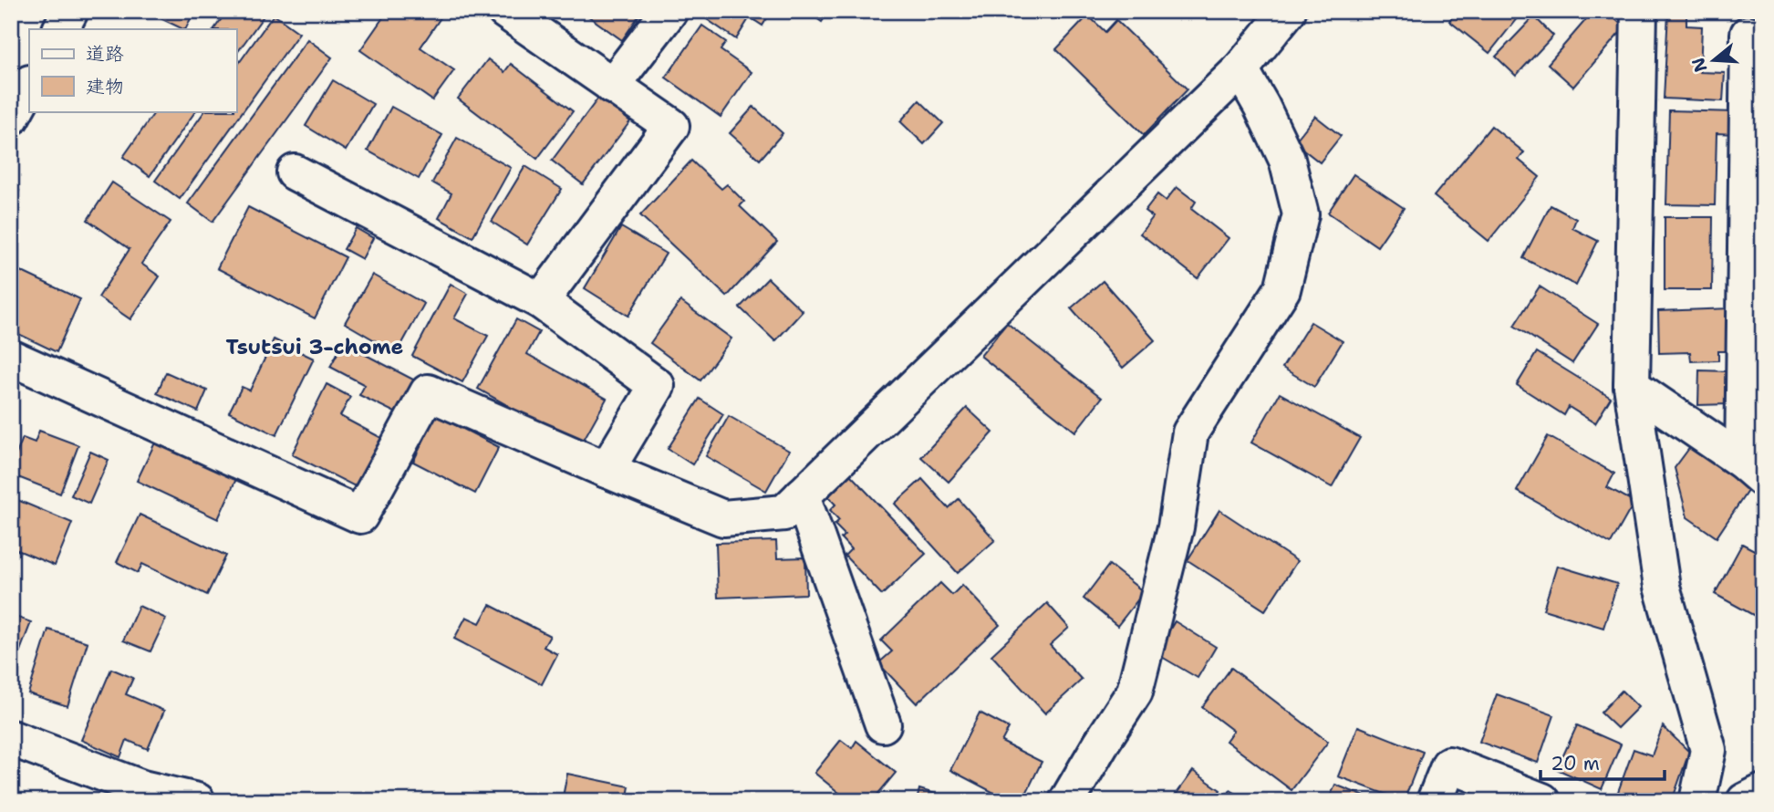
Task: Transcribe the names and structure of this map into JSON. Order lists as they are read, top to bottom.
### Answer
{
  "districts": ["Tsutsui 3-chome"],
  "legend": ["道路", "建物"],
  "scale_bar": "20 m",
  "north": "left"
}
